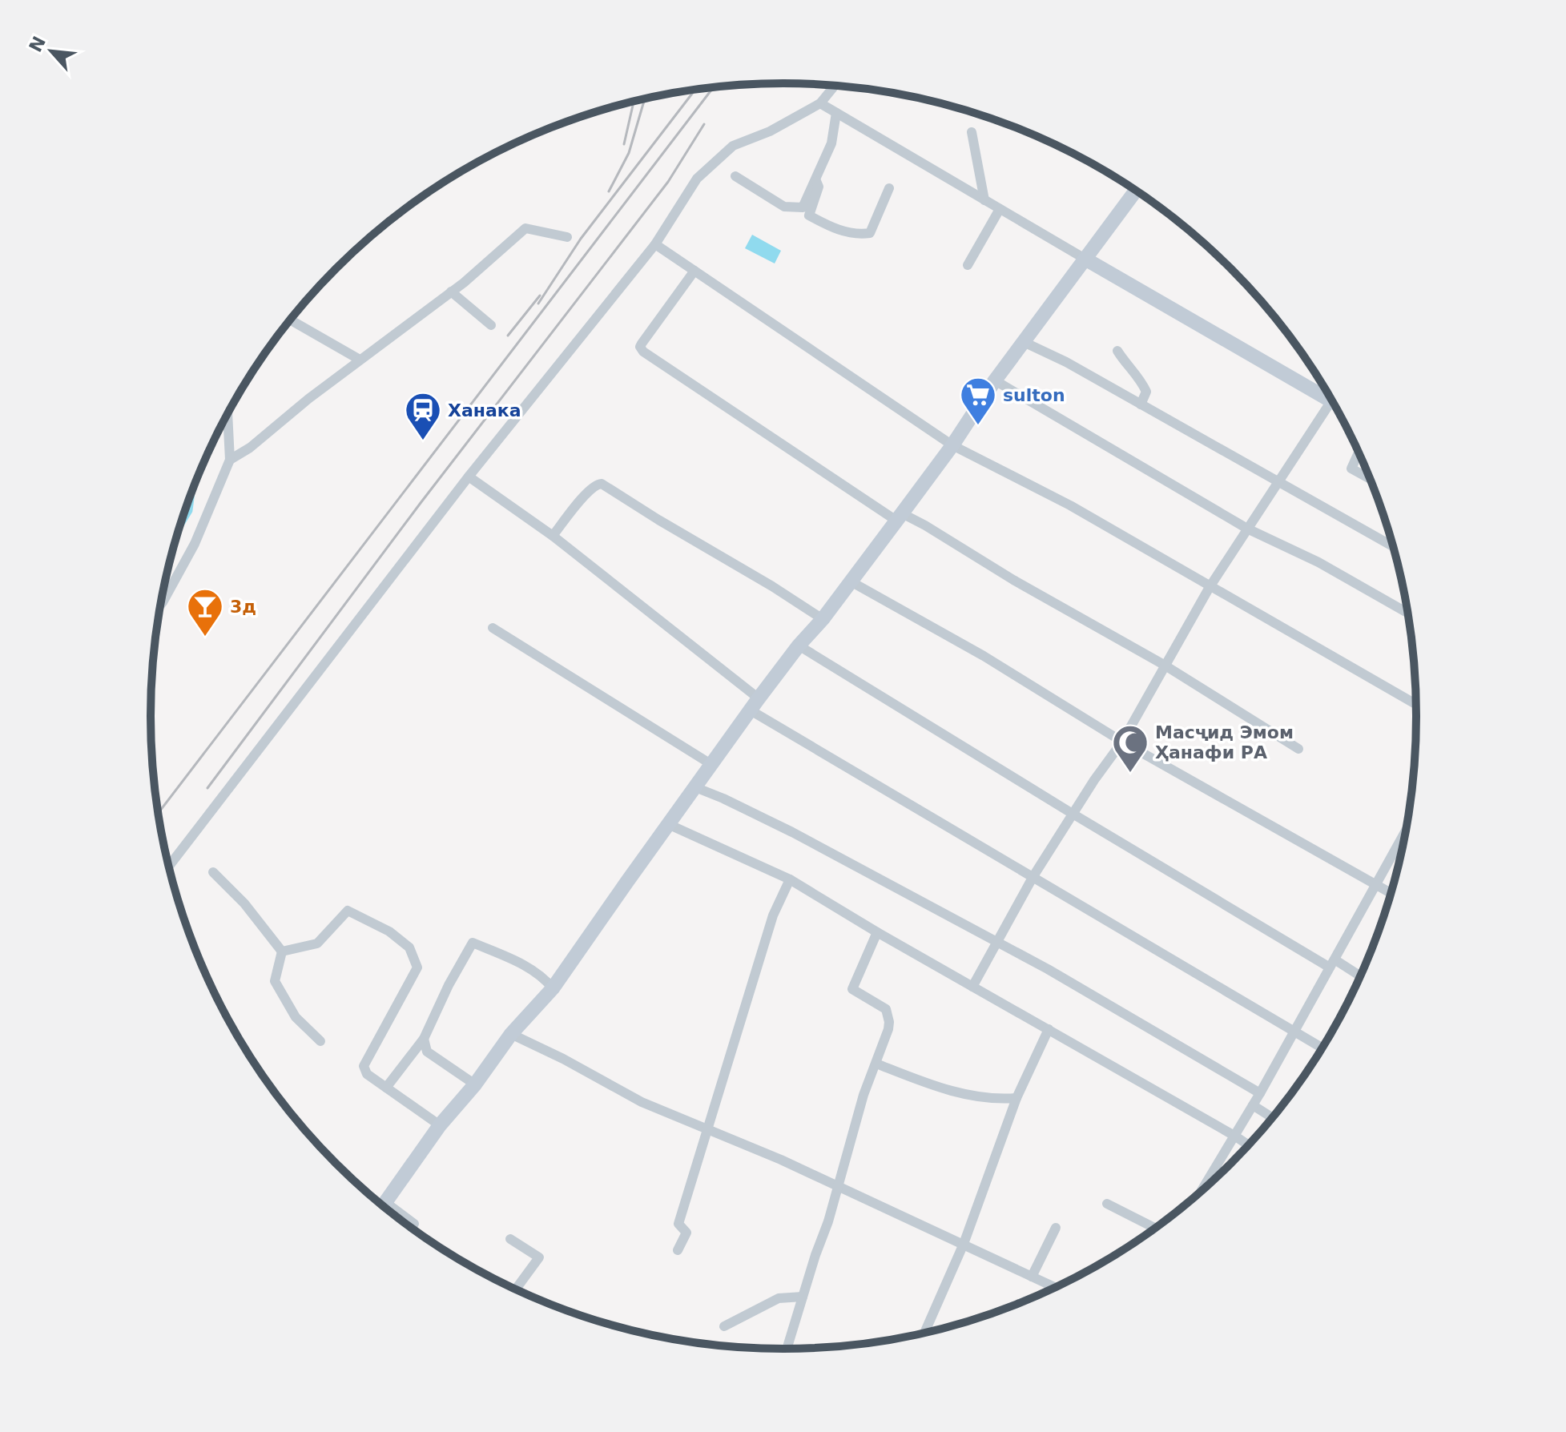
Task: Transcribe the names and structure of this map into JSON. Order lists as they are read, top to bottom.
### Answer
{
  "places": {
    "supermarket": ["sulton"],
    "station": ["Ханака"],
    "bar": ["3д"],
    "mosque": ["Масҷид Эмом Ҳанафи РА"]
  },
  "north": "top left"
}
